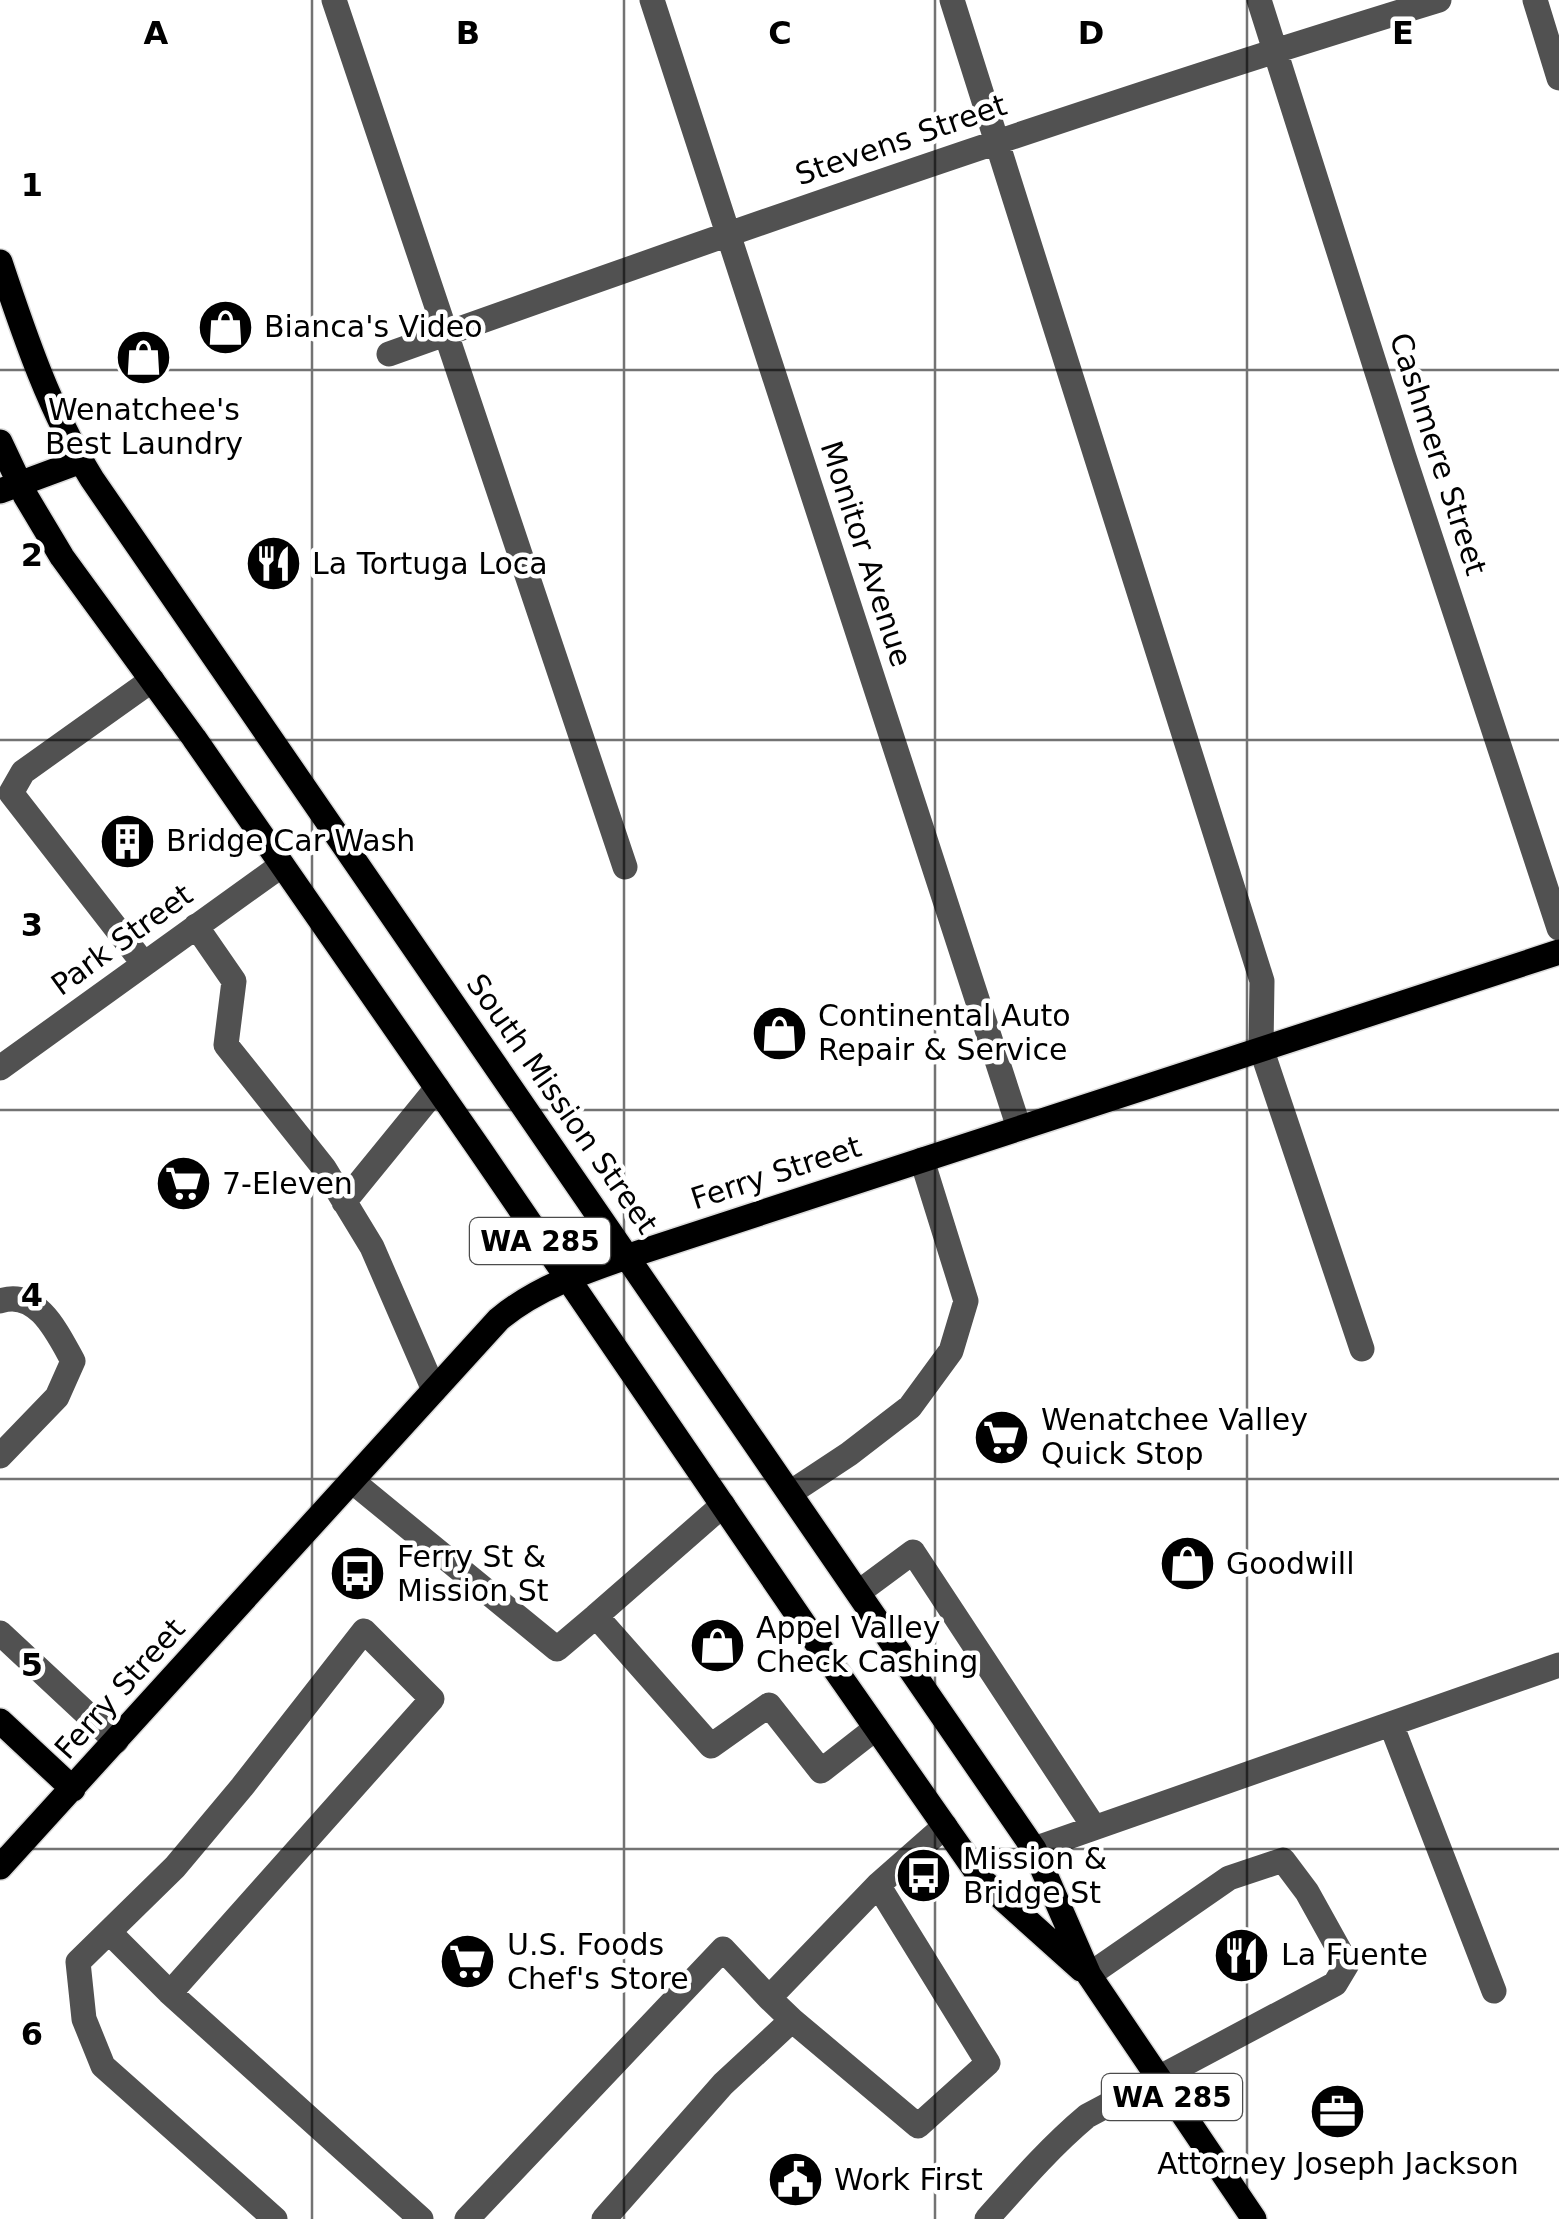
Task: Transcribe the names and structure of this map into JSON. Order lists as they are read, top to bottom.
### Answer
{
  "streets": {
    "main road": ["South Mission Street", "Ferry Street", "WA 285"],
    "street": [
      "Stevens Street",
      "Cashmere Street",
      "Monitor Avenue",
      "Park Street"
    ]
  },
  "crossings": [
    ["Stevens Street", "Cashmere Street"],
    ["Stevens Street", "Monitor Avenue"],
    ["Monitor Avenue", "Ferry Street"],
    ["Park Street", "South Mission Street"],
    ["South Mission Street", "Ferry Street"]
  ],
  "places": {
    "shop": [
      "Bianca's Video",
      "Wenatchee's Best Laundry",
      "Continental Auto Repair & Service",
      "Goodwill",
      "Appel Valley Check Cashing"
    ],
    "restaurant": ["La Tortuga Loca", "La Fuente"],
    "building": ["Bridge Car Wash"],
    "supermarket": ["7-Eleven", "Wenatchee Valley Quick Stop", "U.S. Foods Chef's Store"],
    "bus stop": ["Ferry St & Mission St", "Mission & Bridge St"],
    "office": ["Attorney Joseph Jackson"],
    "public building": ["Work First"]
  },
  "grid": {
    "columns": [
      "A",
      "B",
      "C",
      "D",
      "E"
    ],
    "rows": [
      "1",
      "2",
      "3",
      "4",
      "5",
      "6"
    ]
  }
}
